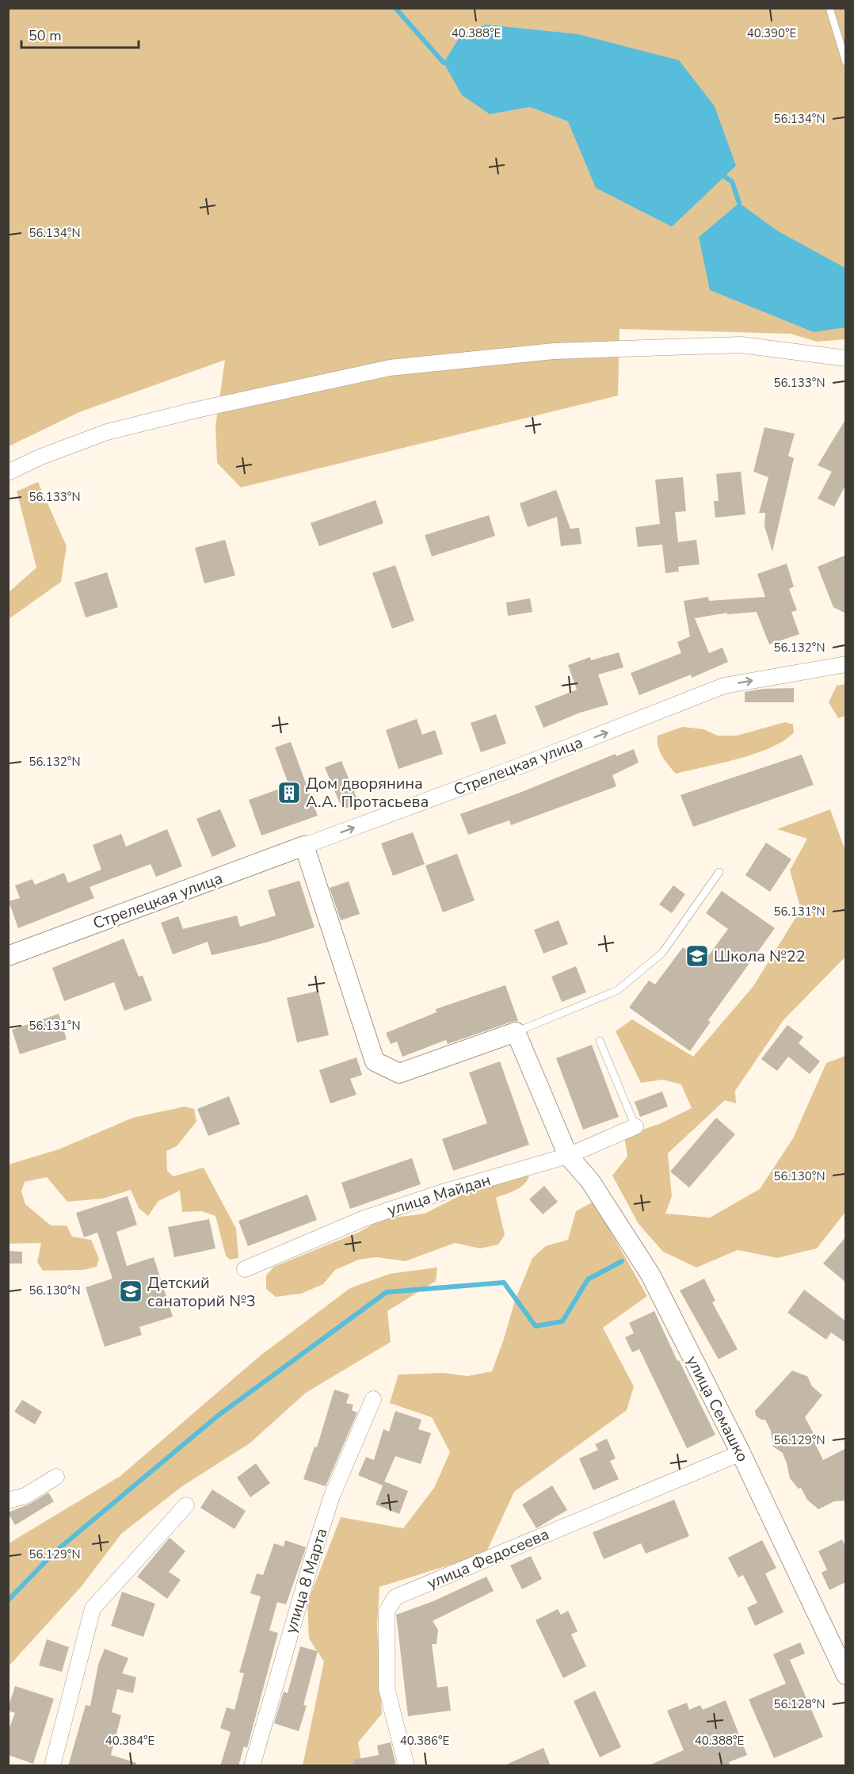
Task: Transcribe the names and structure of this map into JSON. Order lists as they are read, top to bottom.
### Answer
{
  "streets": {
    "street": [
      "Стрелецкая улица",
      "улица Майдан",
      "улица Семашко",
      "улица Федосеева",
      "улица 8 Марта"
    ]
  },
  "crossings": [
    ["улица Майдан", "улица Семашко"],
    ["улица Семашко", "улица Федосеева"]
  ],
  "one_way": ["Стрелецкая улица"],
  "places": {
    "building": ["Дом дворянина А.А. Протасьева"],
    "school or university": ["Школа №22", "Детский санаторий №3"]
  },
  "scale_bar": "50 m",
  "coordinates": [
    "40.388°E",
    "40.390°E",
    "56.134°N",
    "56.133°N",
    "56.132°N",
    "56.131°N",
    "56.130°N",
    "56.129°N",
    "56.128°N",
    "40.384°E",
    "40.386°E"
  ]
}
